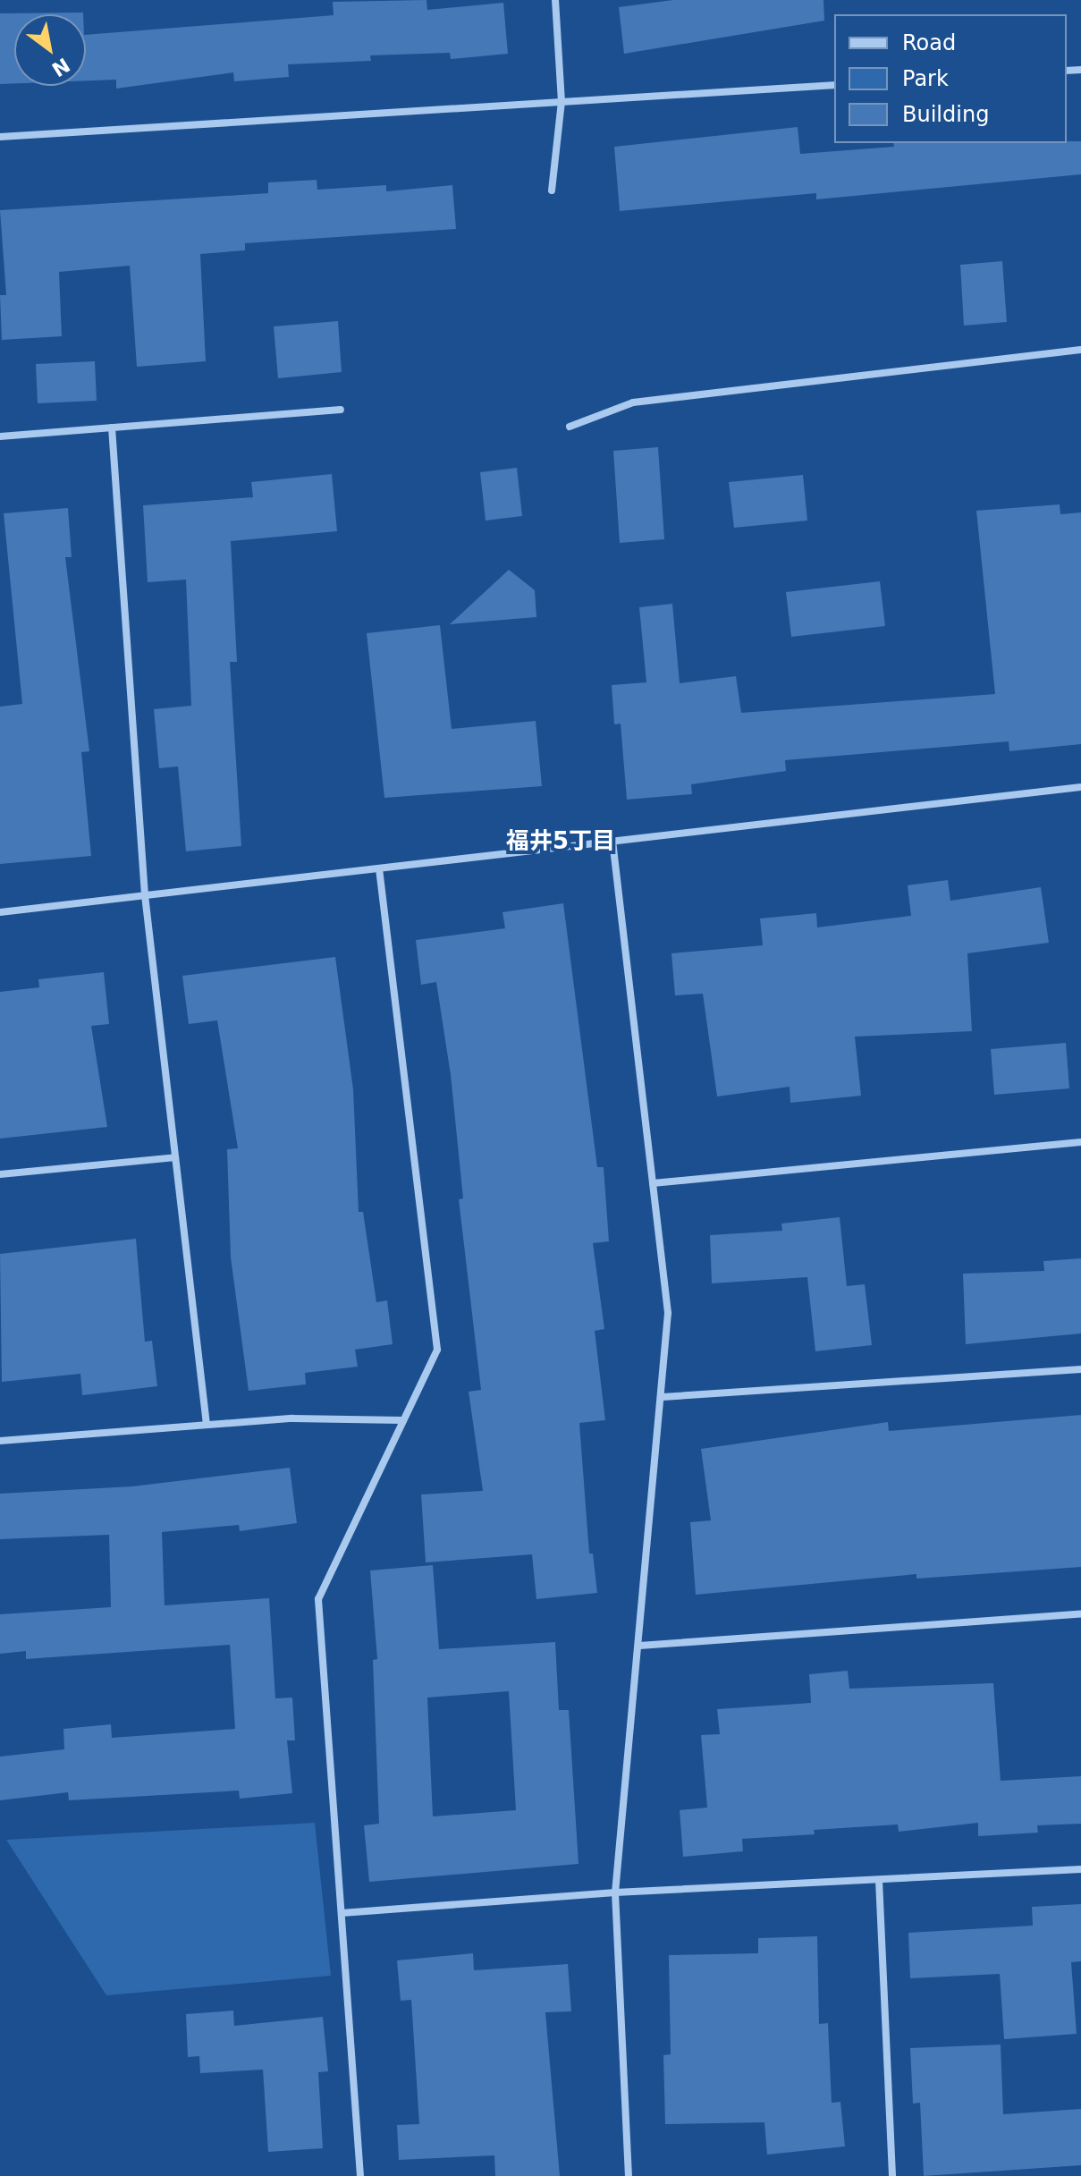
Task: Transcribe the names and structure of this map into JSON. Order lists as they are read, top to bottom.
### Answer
{
  "districts": ["福井5丁目"],
  "legend": ["Road", "Park", "Building"],
  "north": "bottom right"
}
